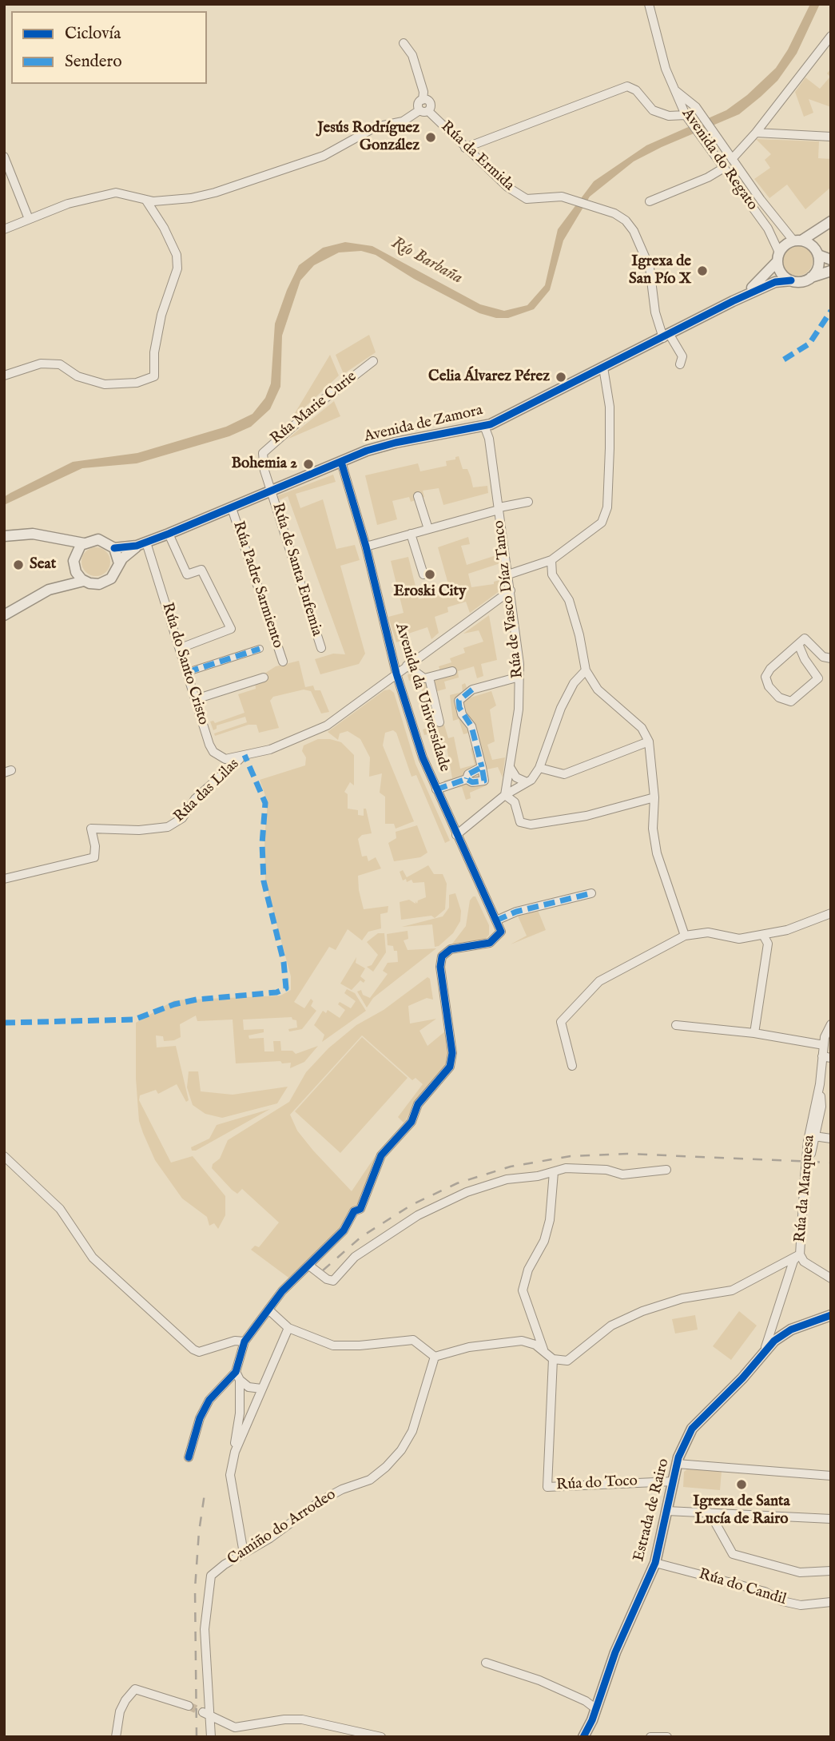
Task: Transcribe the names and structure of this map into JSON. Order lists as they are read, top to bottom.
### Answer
{
  "streets": {
    "street": [
      "Rúa da Ermida",
      "Avenida do Regato",
      "Rúa Marie Curie",
      "Avenida de Zamora",
      "Rúa de Santa Eufemia",
      "Rúa Padre Sarmiento",
      "Rúa de Vasco Díaz Tanco",
      "Rúa do Santo Cristo",
      "Avenida da Universidade",
      "Rúa das Lilas",
      "Rúa da Marquesa",
      "Rúa do Toco",
      "Estrada de Rairo",
      "Camiño do Arrodeo",
      "Rúa do Candil"
    ]
  },
  "crossings": [
    ["Rúa da Ermida", "Avenida de Zamora"],
    ["Avenida do Regato", "Avenida de Zamora"],
    ["Rúa Marie Curie", "Avenida de Zamora"],
    ["Rúa Marie Curie", "Rúa de Santa Eufemia"],
    ["Avenida de Zamora", "Rúa de Santa Eufemia"],
    ["Avenida de Zamora", "Rúa Padre Sarmiento"],
    ["Avenida de Zamora", "Rúa de Vasco Díaz Tanco"],
    ["Avenida de Zamora", "Rúa do Santo Cristo"],
    ["Avenida de Zamora", "Avenida da Universidade"],
    ["Rúa do Santo Cristo", "Rúa das Lilas"],
    ["Rúa do Toco", "Estrada de Rairo"],
    ["Estrada de Rairo", "Rúa do Candil"]
  ],
  "water": ["Río Barbaña"],
  "places": [
    "Jesús Rodríguez González",
    "Igrexa de San Pío X",
    "Celia Álvarez Pérez",
    "Bohemia 2",
    "Seat",
    "Eroski City",
    "Igrexa de Santa Lucía de Rairo"
  ],
  "legend": ["Ciclovía", "Sendero"]
}
